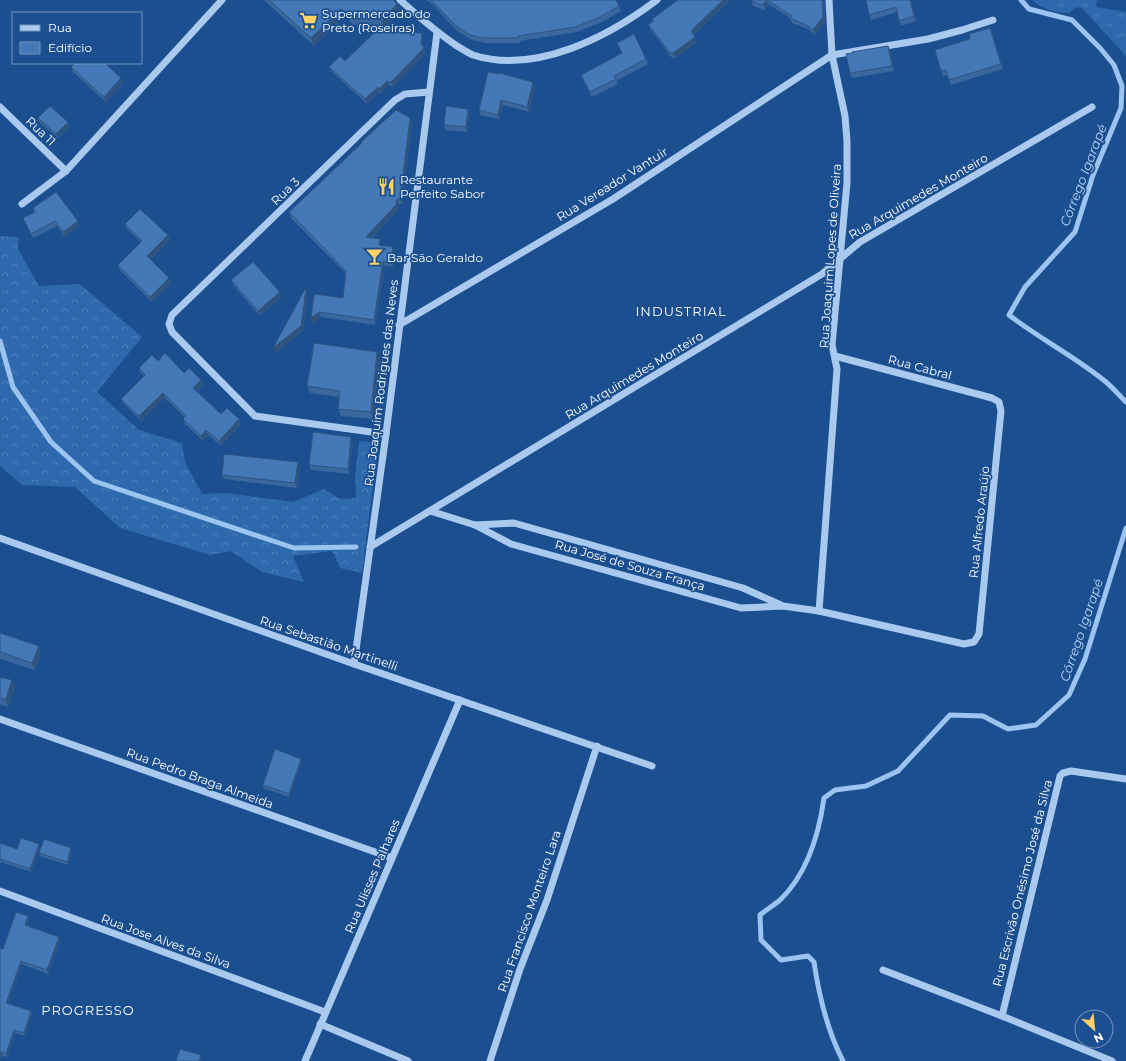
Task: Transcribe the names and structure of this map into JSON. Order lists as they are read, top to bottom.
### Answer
{
  "streets": {
    "street": [
      "Rua 11",
      "Rua Vereador Vantuir",
      "Rua 3",
      "Rua Arquimedes Monteiro",
      "Rua Joaquim Lopes de Oliveira",
      "Rua Cabral",
      "Rua Joaquim Rodrigues das Neves",
      "Rua Alfredo Araújo",
      "Rua José de Souza França",
      "Rua Sebastião Martinelli",
      "Rua Pedro Braga Almeida",
      "Rua Ulisses Palhares",
      "Rua Escrivão Onésimo José da Silva",
      "Rua Francisco Monteiro Lara",
      "Rua Jose Alves da Silva"
    ]
  },
  "crossings": [
    ["Rua Vereador Vantuir", "Rua Joaquim Lopes de Oliveira"],
    ["Rua Vereador Vantuir", "Rua Joaquim Rodrigues das Neves"],
    ["Rua 3", "Rua Joaquim Rodrigues das Neves"],
    ["Rua Arquimedes Monteiro", "Rua Joaquim Lopes de Oliveira"],
    ["Rua Arquimedes Monteiro", "Rua Joaquim Rodrigues das Neves"],
    ["Rua Arquimedes Monteiro", "Rua José de Souza França"],
    ["Rua Joaquim Lopes de Oliveira", "Rua Cabral"],
    ["Rua Joaquim Lopes de Oliveira", "Rua José de Souza França"],
    ["Rua Cabral", "Rua Alfredo Araújo"],
    ["Rua Joaquim Rodrigues das Neves", "Rua Sebastião Martinelli"],
    ["Rua Alfredo Araújo", "Rua José de Souza França"],
    ["Rua Sebastião Martinelli", "Rua Ulisses Palhares"],
    ["Rua Sebastião Martinelli", "Rua Francisco Monteiro Lara"],
    ["Rua Pedro Braga Almeida", "Rua Ulisses Palhares"],
    ["Rua Ulisses Palhares", "Rua Jose Alves da Silva"]
  ],
  "districts": ["INDUSTRIAL", "PROGRESSO"],
  "water": ["Córrego Igarapé"],
  "places": {
    "supermarket": ["Supermercado do Preto (Roseiras)"],
    "restaurant": ["Restaurante Perfeito Sabor"],
    "bar": ["Bar São Geraldo"]
  },
  "legend": ["Rua", "Edifício"],
  "north": "bottom right"
}
